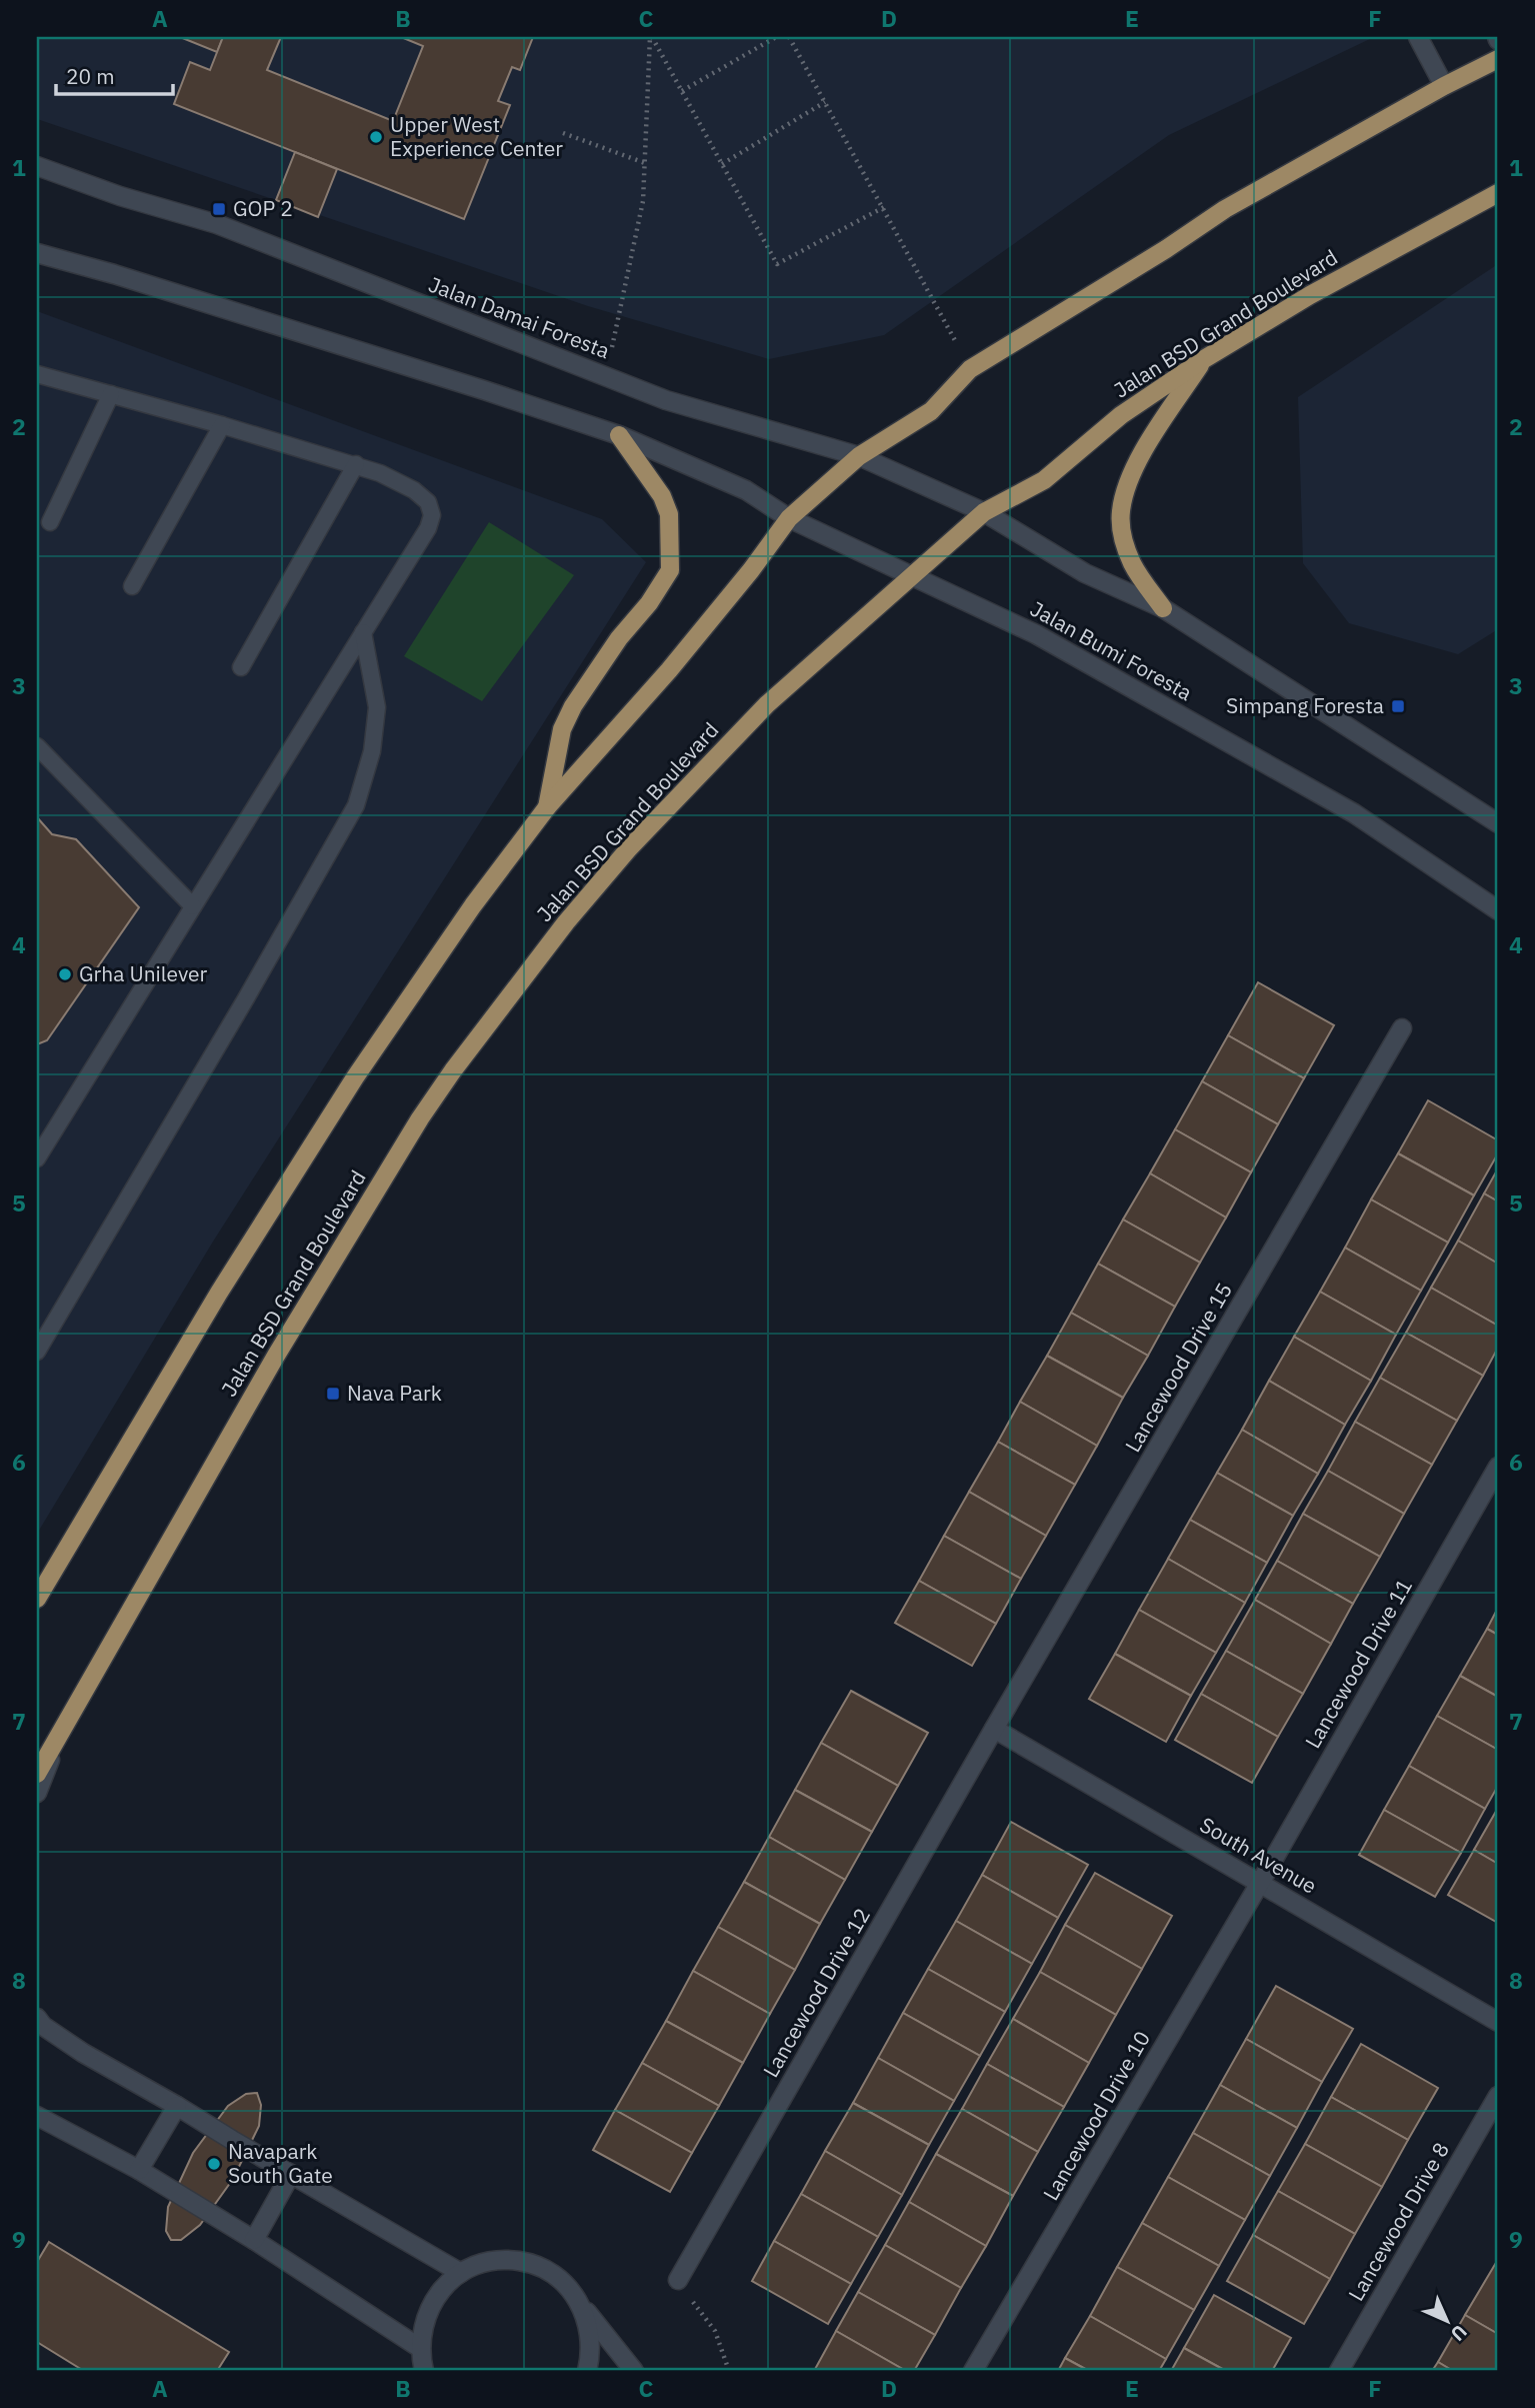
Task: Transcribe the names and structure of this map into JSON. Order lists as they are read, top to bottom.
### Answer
{
  "streets": {
    "main road": ["Jalan BSD Grand Boulevard"],
    "street": [
      "Jalan Damai Foresta",
      "Jalan Bumi Foresta",
      "Lancewood Drive 15",
      "Lancewood Drive 11",
      "South Avenue",
      "Lancewood Drive 12",
      "Lancewood Drive 10",
      "Lancewood Drive 8"
    ]
  },
  "crossings": [
    ["Jalan Damai Foresta", "Jalan BSD Grand Boulevard"],
    ["Jalan BSD Grand Boulevard", "Jalan Bumi Foresta"],
    ["Lancewood Drive 15", "South Avenue"],
    ["Lancewood Drive 15", "Lancewood Drive 12"],
    ["Lancewood Drive 11", "South Avenue"],
    ["Lancewood Drive 11", "Lancewood Drive 10"],
    ["South Avenue", "Lancewood Drive 12"],
    ["South Avenue", "Lancewood Drive 10"]
  ],
  "places": {
    "other": ["Upper West Experience Center", "Grha Unilever", "Navapark South Gate"],
    "transit": ["GOP 2", "Simpang Foresta", "Nava Park"]
  },
  "scale_bar": "20 m",
  "north": "bottom right",
  "grid": {
    "columns": [
      "A",
      "B",
      "C",
      "D",
      "E",
      "F"
    ],
    "rows": [
      "1",
      "2",
      "3",
      "4",
      "5",
      "6",
      "7",
      "8",
      "9"
    ]
  }
}
